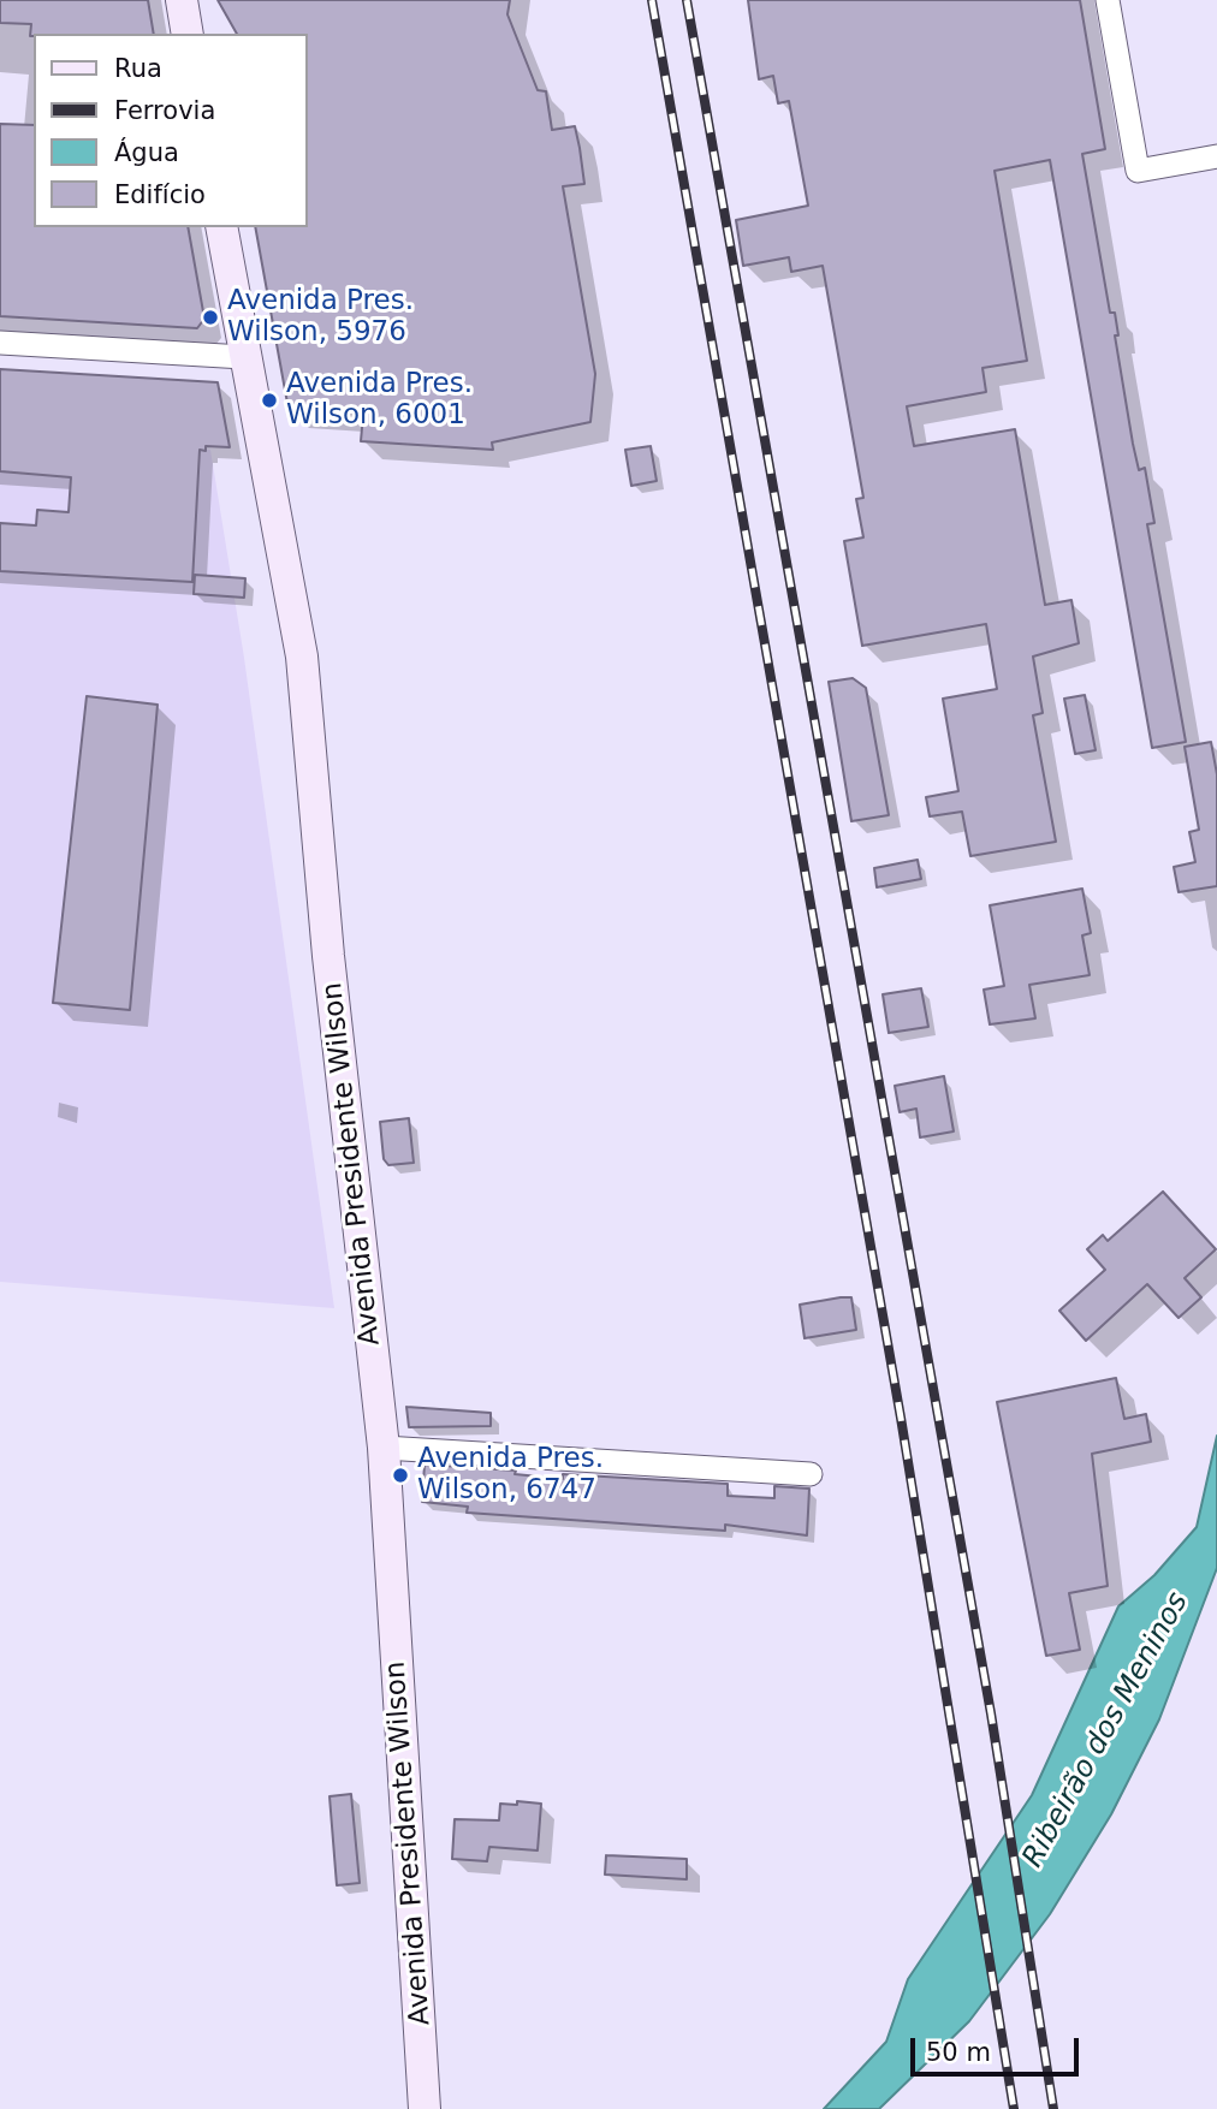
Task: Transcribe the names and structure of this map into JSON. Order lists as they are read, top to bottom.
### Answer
{
  "streets": {
    "main road": ["Avenida Presidente Wilson"]
  },
  "water": ["Ribeirão dos Meninos"],
  "places": ["Avenida Pres. Wilson, 5976", "Avenida Pres. Wilson, 6001", "Avenida Pres. Wilson, 6747"],
  "legend": [
    "Rua",
    "Ferrovia",
    "Água",
    "Edifício"
  ],
  "scale_bar": "50 m"
}
